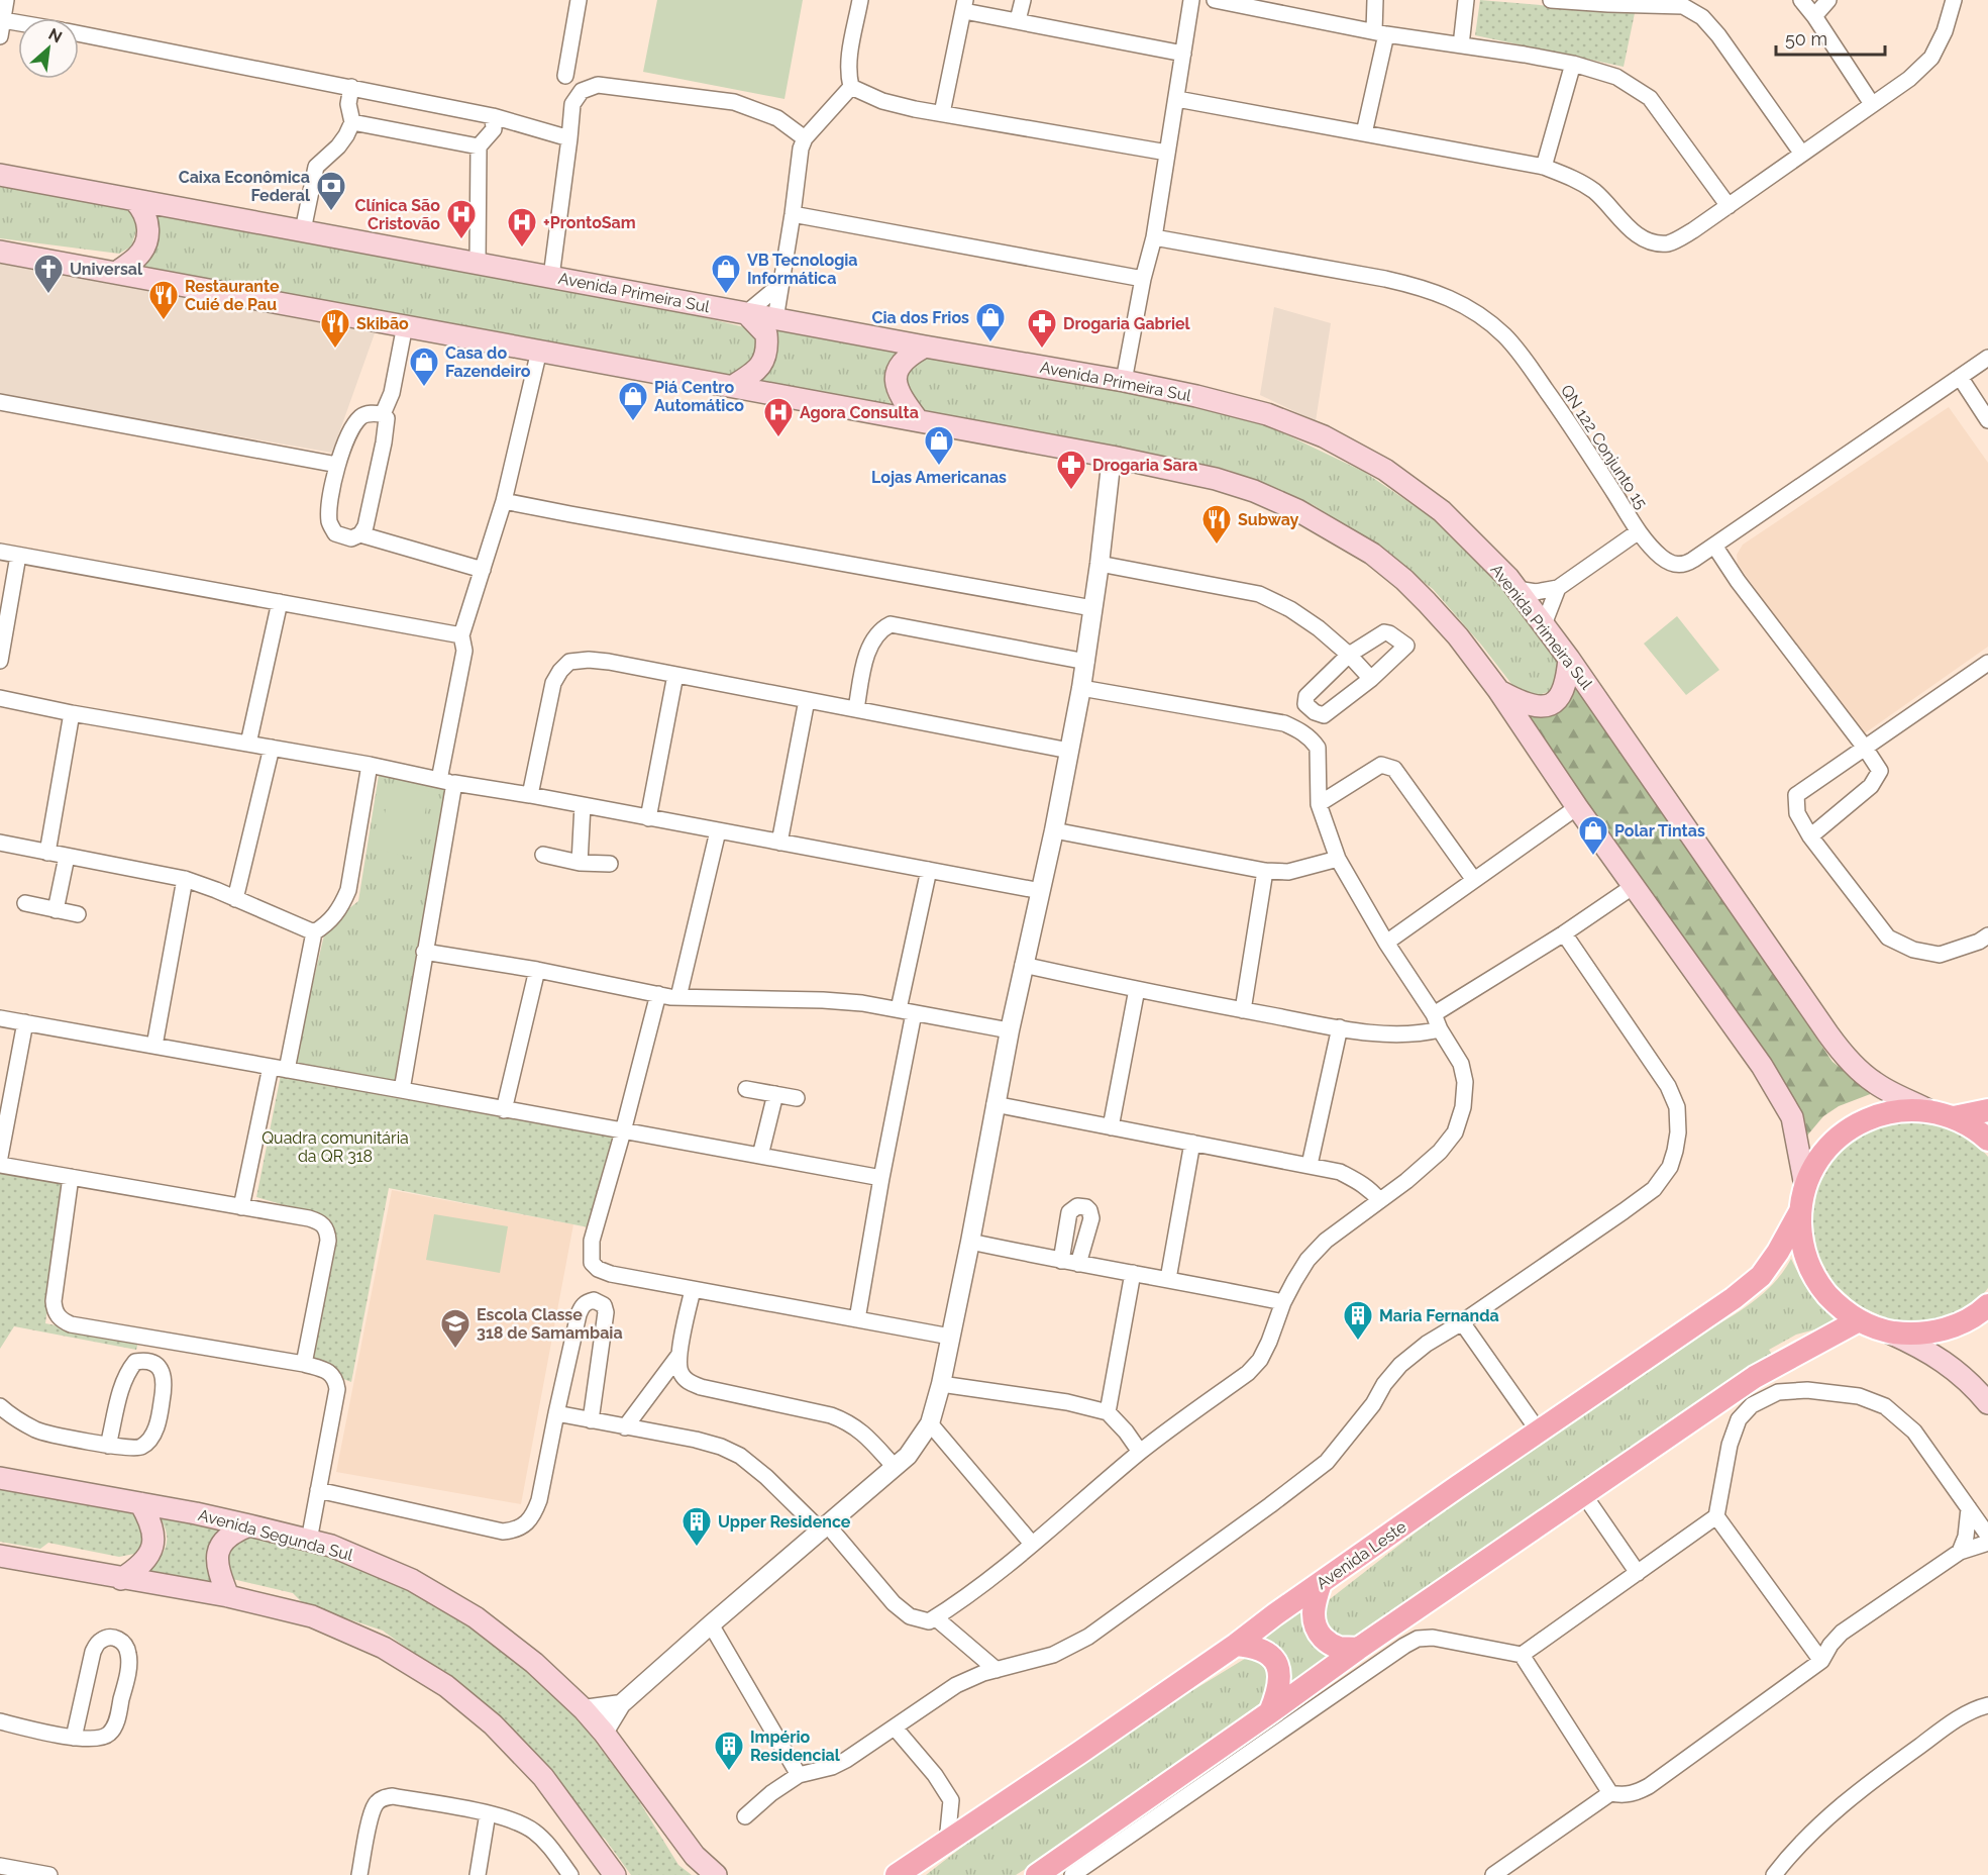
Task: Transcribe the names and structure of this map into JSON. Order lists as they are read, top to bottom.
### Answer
{
  "streets": {
    "main road": ["Avenida Primeira Sul", "Avenida Segunda Sul", "Avenida Leste"],
    "street": ["QN 122 Conjunto 15"]
  },
  "parks": ["Quadra comunitária da QR 318"],
  "places": {
    "bank": ["Caixa Econômica Federal"],
    "hospital": ["Clínica São Cristovão", "+ProntoSam", "Agora Consulta"],
    "church": ["Universal"],
    "shop": [
      "VB Tecnologia Informática",
      "Cia dos Frios",
      "Casa do Fazendeiro",
      "Piá Centro Automático",
      "Lojas Americanas",
      "Polar Tintas"
    ],
    "restaurant": ["Restaurante Cuié de Pau", "Skibão", "Subway"],
    "pharmacy": ["Drogaria Gabriel", "Drogaria Sara"],
    "building": ["Maria Fernanda", "Upper Residence", "Império Residencial"],
    "school or university": ["Escola Classe 318 de Samambaia"]
  },
  "scale_bar": "50 m",
  "north": "top right"
}
